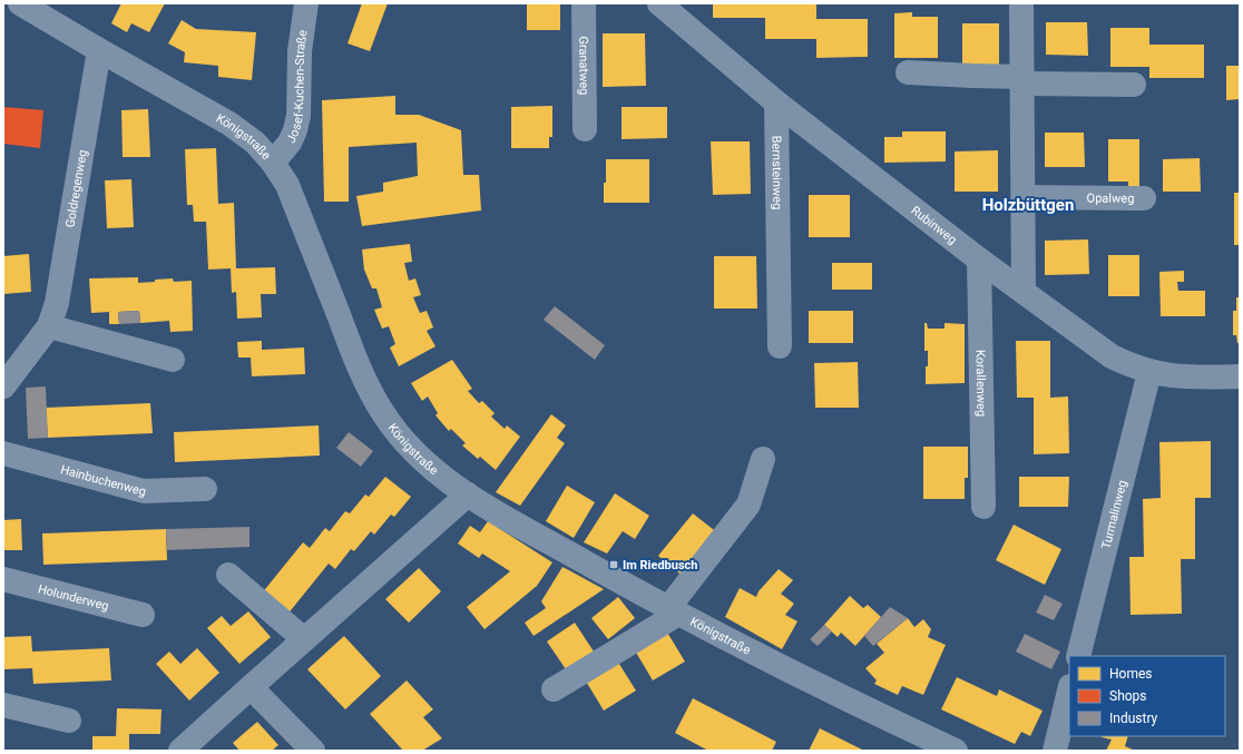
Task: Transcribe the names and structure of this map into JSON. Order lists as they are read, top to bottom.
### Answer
{
  "streets": {
    "street": [
      "Granatweg",
      "Josef-Kuchen-Straße",
      "Königstraße",
      "Bernsteinweg",
      "Goldregenweg",
      "Opalweg",
      "Rubinweg",
      "Korallenweg",
      "Hainbuchenweg",
      "Turmalinweg",
      "Holunderweg"
    ]
  },
  "crossings": [
    ["Josef-Kuchen-Straße", "Königstraße"],
    ["Königstraße", "Goldregenweg"],
    ["Bernsteinweg", "Rubinweg"],
    ["Rubinweg", "Korallenweg"],
    ["Rubinweg", "Turmalinweg"]
  ],
  "districts": ["Holzbüttgen"],
  "places": {
    "transit": ["Im Riedbusch"]
  },
  "legend": ["Homes", "Shops", "Industry"]
}
